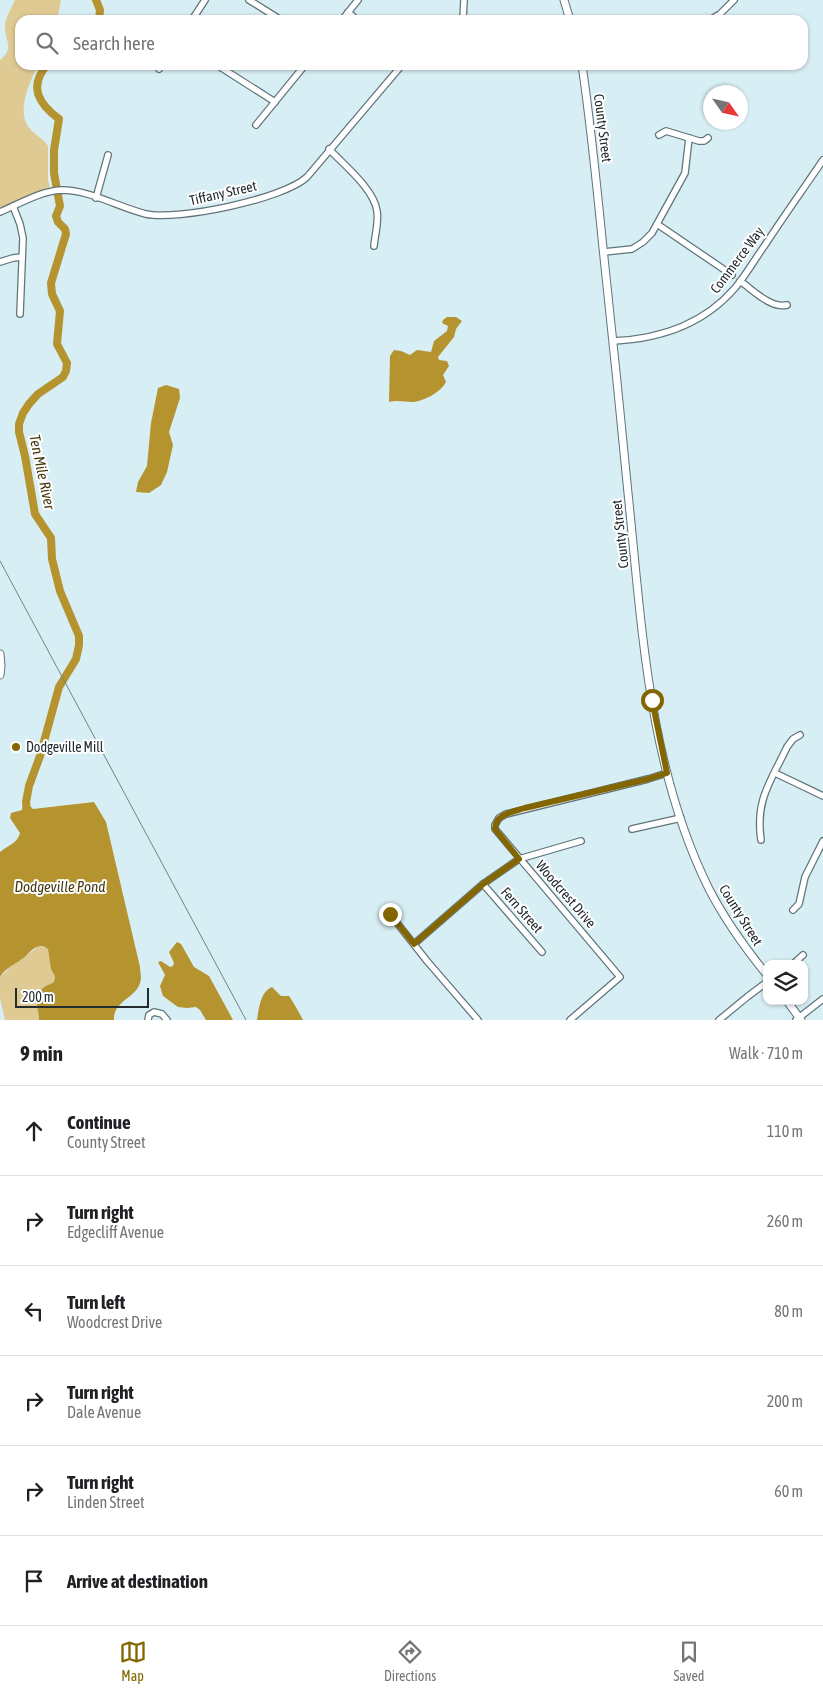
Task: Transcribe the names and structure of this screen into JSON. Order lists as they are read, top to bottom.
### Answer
{
  "streets": {
    "main road": ["County Street"],
    "street": [
      "Tiffany Street",
      "Commerce Way",
      "Woodcrest Drive",
      "Fern Street"
    ]
  },
  "crossings": [
    ["County Street", "Commerce Way"],
    ["County Street", "Woodcrest Drive"]
  ],
  "water": ["Ten Mile River", "Dodgeville Pond"],
  "places": ["Dodgeville Mill"],
  "scale_bar": "200 m",
  "north": "bottom right",
  "page": {
    "search": "Search here",
    "scale": "200 m",
    "heading": ["9 min", "Walk · 710 m"],
    "list": [
      ["Continue", "County Street", "110 m"],
      ["Turn right", "Edgecliff Avenue", "260 m"],
      ["Turn left", "Woodcrest Drive", "80 m"],
      ["Turn right", "Dale Avenue", "200 m"],
      ["Turn right", "Linden Street", "60 m"],
      "Arrive at destination"
    ],
    "nav": ["Map", "Directions", "Saved"]
  }
}
